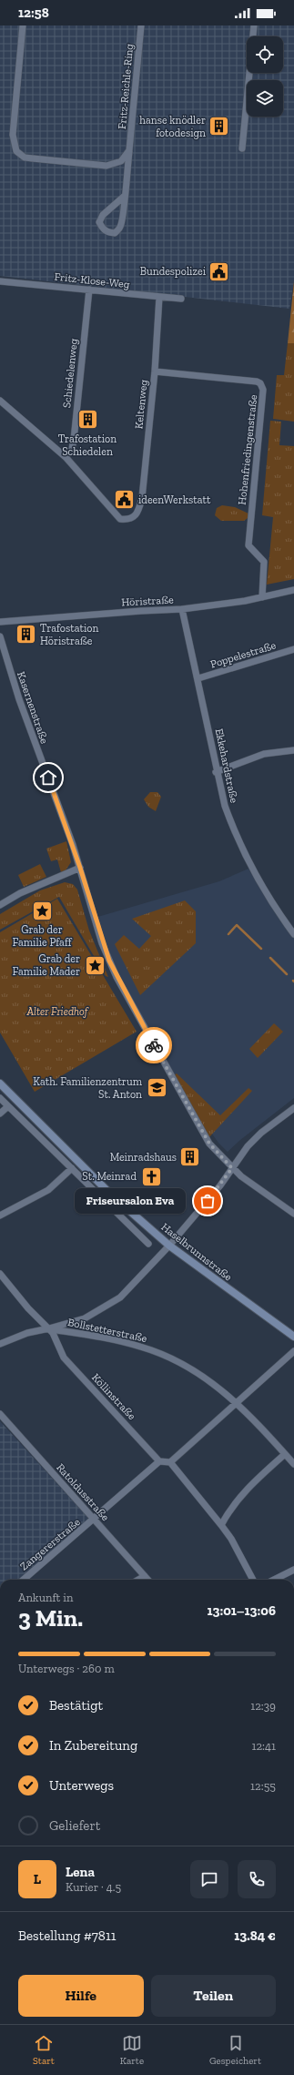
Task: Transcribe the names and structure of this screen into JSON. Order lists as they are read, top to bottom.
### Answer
{
  "streets": {
    "main road": ["Haselbrunnstraße"],
    "street": [
      "Fritz-Reichle-Ring",
      "Fritz-Klose-Weg",
      "Schiedelenweg",
      "Keltenweg",
      "Hohenfriedingenstraße",
      "Höristraße",
      "Poppelestraße",
      "Kasernenstraße",
      "Ekkehardstraße",
      "Bollstetterstraße",
      "Köllinstraße",
      "Ratoldusstraße",
      "Zangererstraße"
    ]
  },
  "crossings": [
    ["Fritz-Klose-Weg", "Schiedelenweg"],
    ["Fritz-Klose-Weg", "Keltenweg"],
    ["Schiedelenweg", "Keltenweg"],
    ["Keltenweg", "Hohenfriedingenstraße"],
    ["Hohenfriedingenstraße", "Höristraße"],
    ["Höristraße", "Ekkehardstraße"],
    ["Poppelestraße", "Ekkehardstraße"],
    ["Bollstetterstraße", "Köllinstraße"],
    ["Köllinstraße", "Zangererstraße"],
    ["Ratoldusstraße", "Zangererstraße"]
  ],
  "parks": ["Alter Friedhof"],
  "places": {
    "building": [
      "hanse knödler fotodesign",
      "Trafostation Schiedelen",
      "Trafostation Höristraße",
      "Meinradshaus"
    ],
    "public building": ["Bundespolizei", "ideenWerkstatt"],
    "place": ["Grab der Familie Pfaff", "Grab der Familie Mader"],
    "school or university": ["Kath. Familienzentrum St. Anton"],
    "church": ["St. Meinrad"],
    "other": ["Friseursalon Eva"]
  },
  "page": {
    "status": "12:58",
    "bubble": "Friseursalon Eva",
    "heading": ["3 Min.", "Ankunft in", "13:01–13:06"],
    "panel": [
      "Lena",
      "Kurier · 4.5",
      "Bestellung #7811",
      "13.84 €"
    ],
    "bar": "Unterwegs · 260 m",
    "list": [
      ["Bestätigt", "12:39"],
      ["In Zubereitung", "12:41"],
      ["Unterwegs", "12:55"],
      "Geliefert"
    ],
    "round": "L",
    "buttons": ["Hilfe", "Teilen"],
    "tabs": ["Start", "Karte", "Gespeichert"]
  }
}
